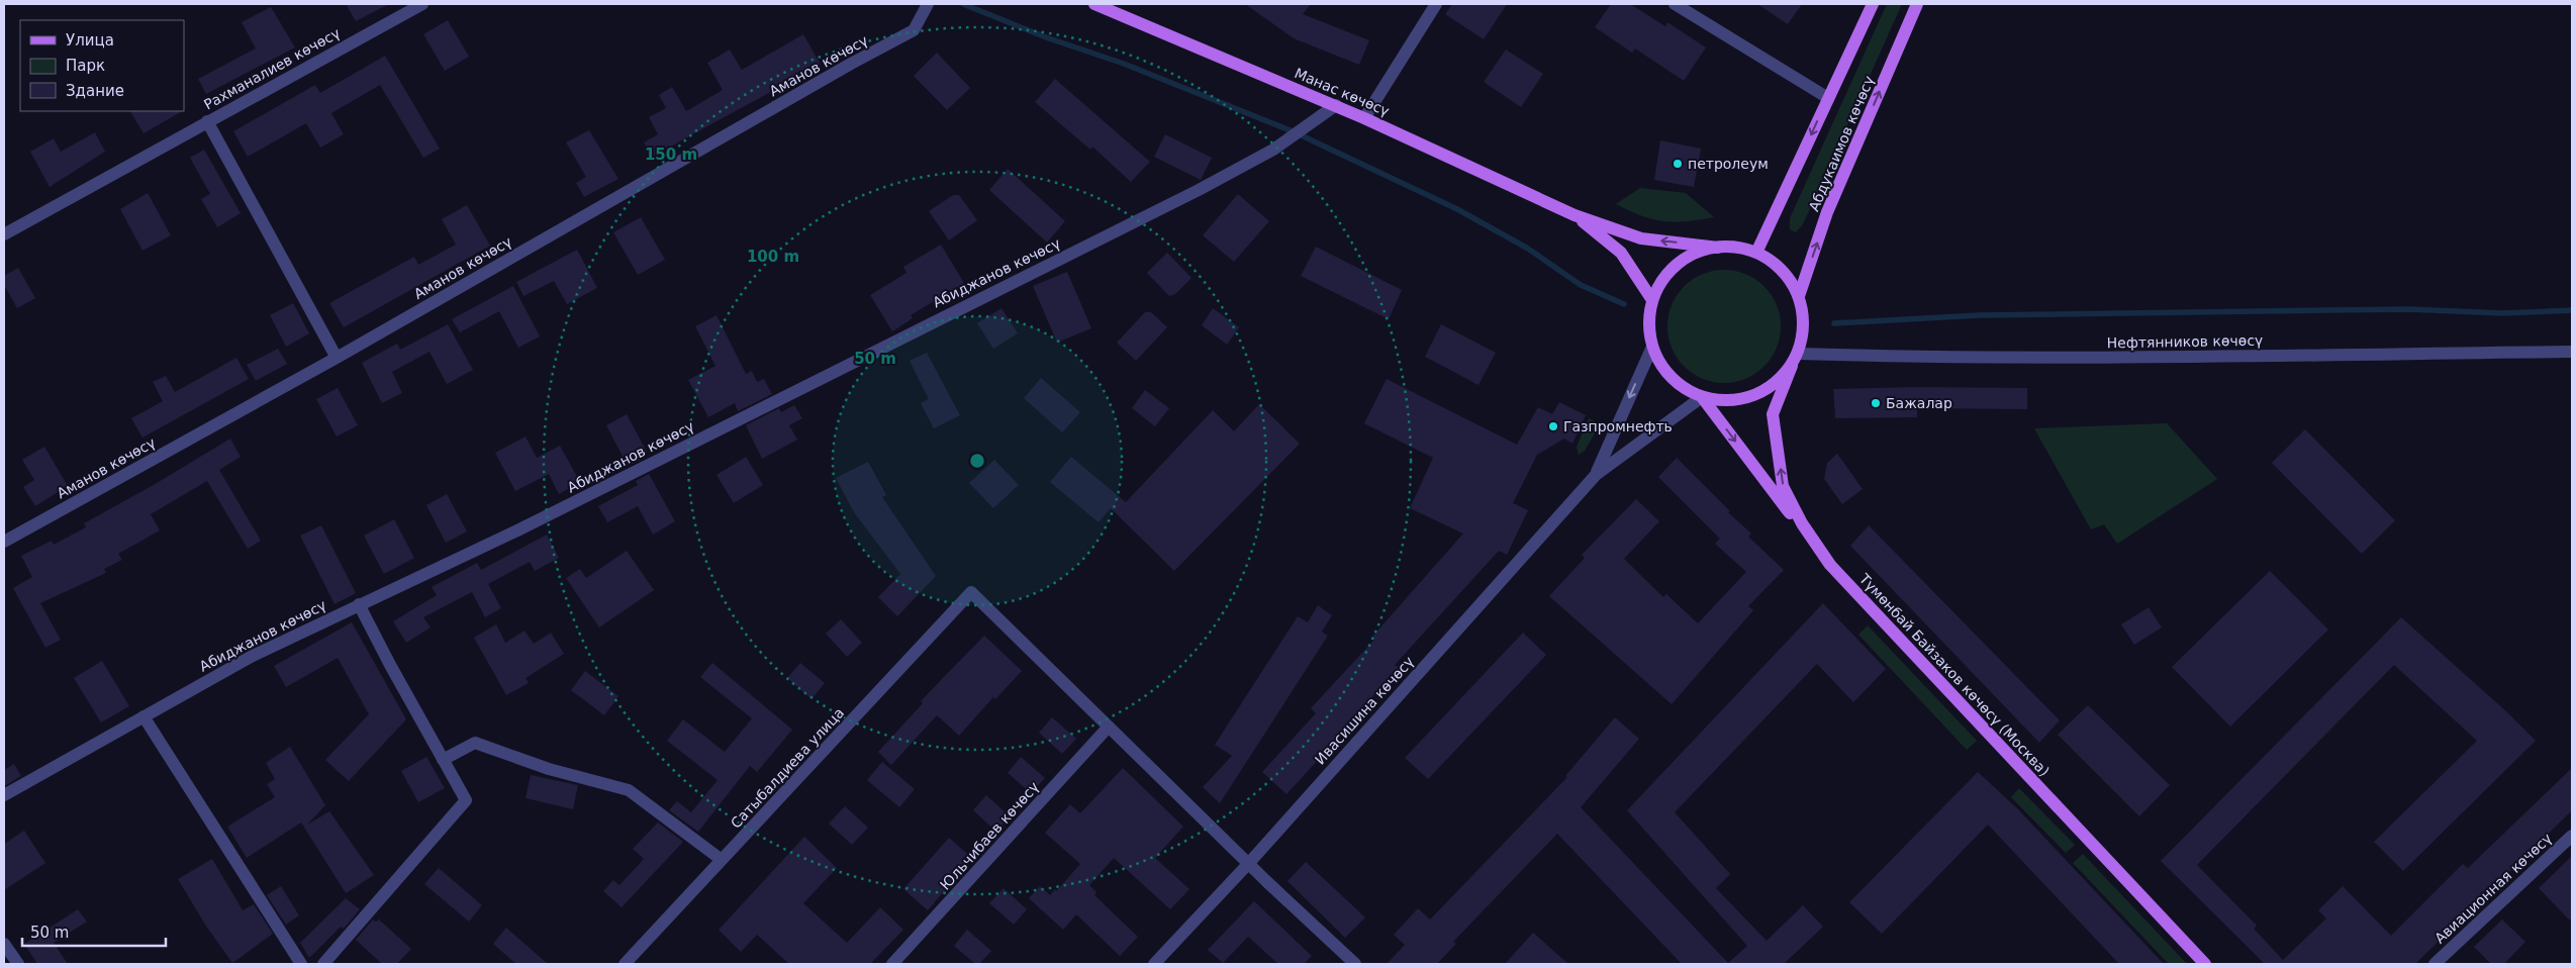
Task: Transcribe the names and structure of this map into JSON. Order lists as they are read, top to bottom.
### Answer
{
  "streets": {
    "main road": ["Манас көчөсү", "Абдукаимов көчөсү", "Түмөнбай Байзаков көчөсү (Москва)"],
    "street": [
      "Аманов көчөсү",
      "Рахманалиев көчөсү",
      "Абиджанов көчөсү",
      "Нефтянников көчөсү",
      "Ивасишина көчөсү",
      "Сатыбалдиева улица",
      "Юльчибаев көчөсү",
      "Авиационная көчөсү"
    ]
  },
  "crossings": [
    ["Манас көчөсү", "Абиджанов көчөсү"],
    ["Абдукаимов көчөсү", "Нефтянников көчөсү"],
    ["Абдукаимов көчөсү", "Түмөнбай Байзаков көчөсү (Москва)"],
    ["Нефтянников көчөсү", "Түмөнбай Байзаков көчөсү (Москва)"],
    ["Сатыбалдиева улица", "Юльчибаев көчөсү"]
  ],
  "places": ["петролеум", "Бажалар", "Газпромнефть"],
  "legend": ["Улица", "Парк", "Здание"],
  "scale_bar": "50 m",
  "rings": ["150 m", "100 m", "50 m"]
}
